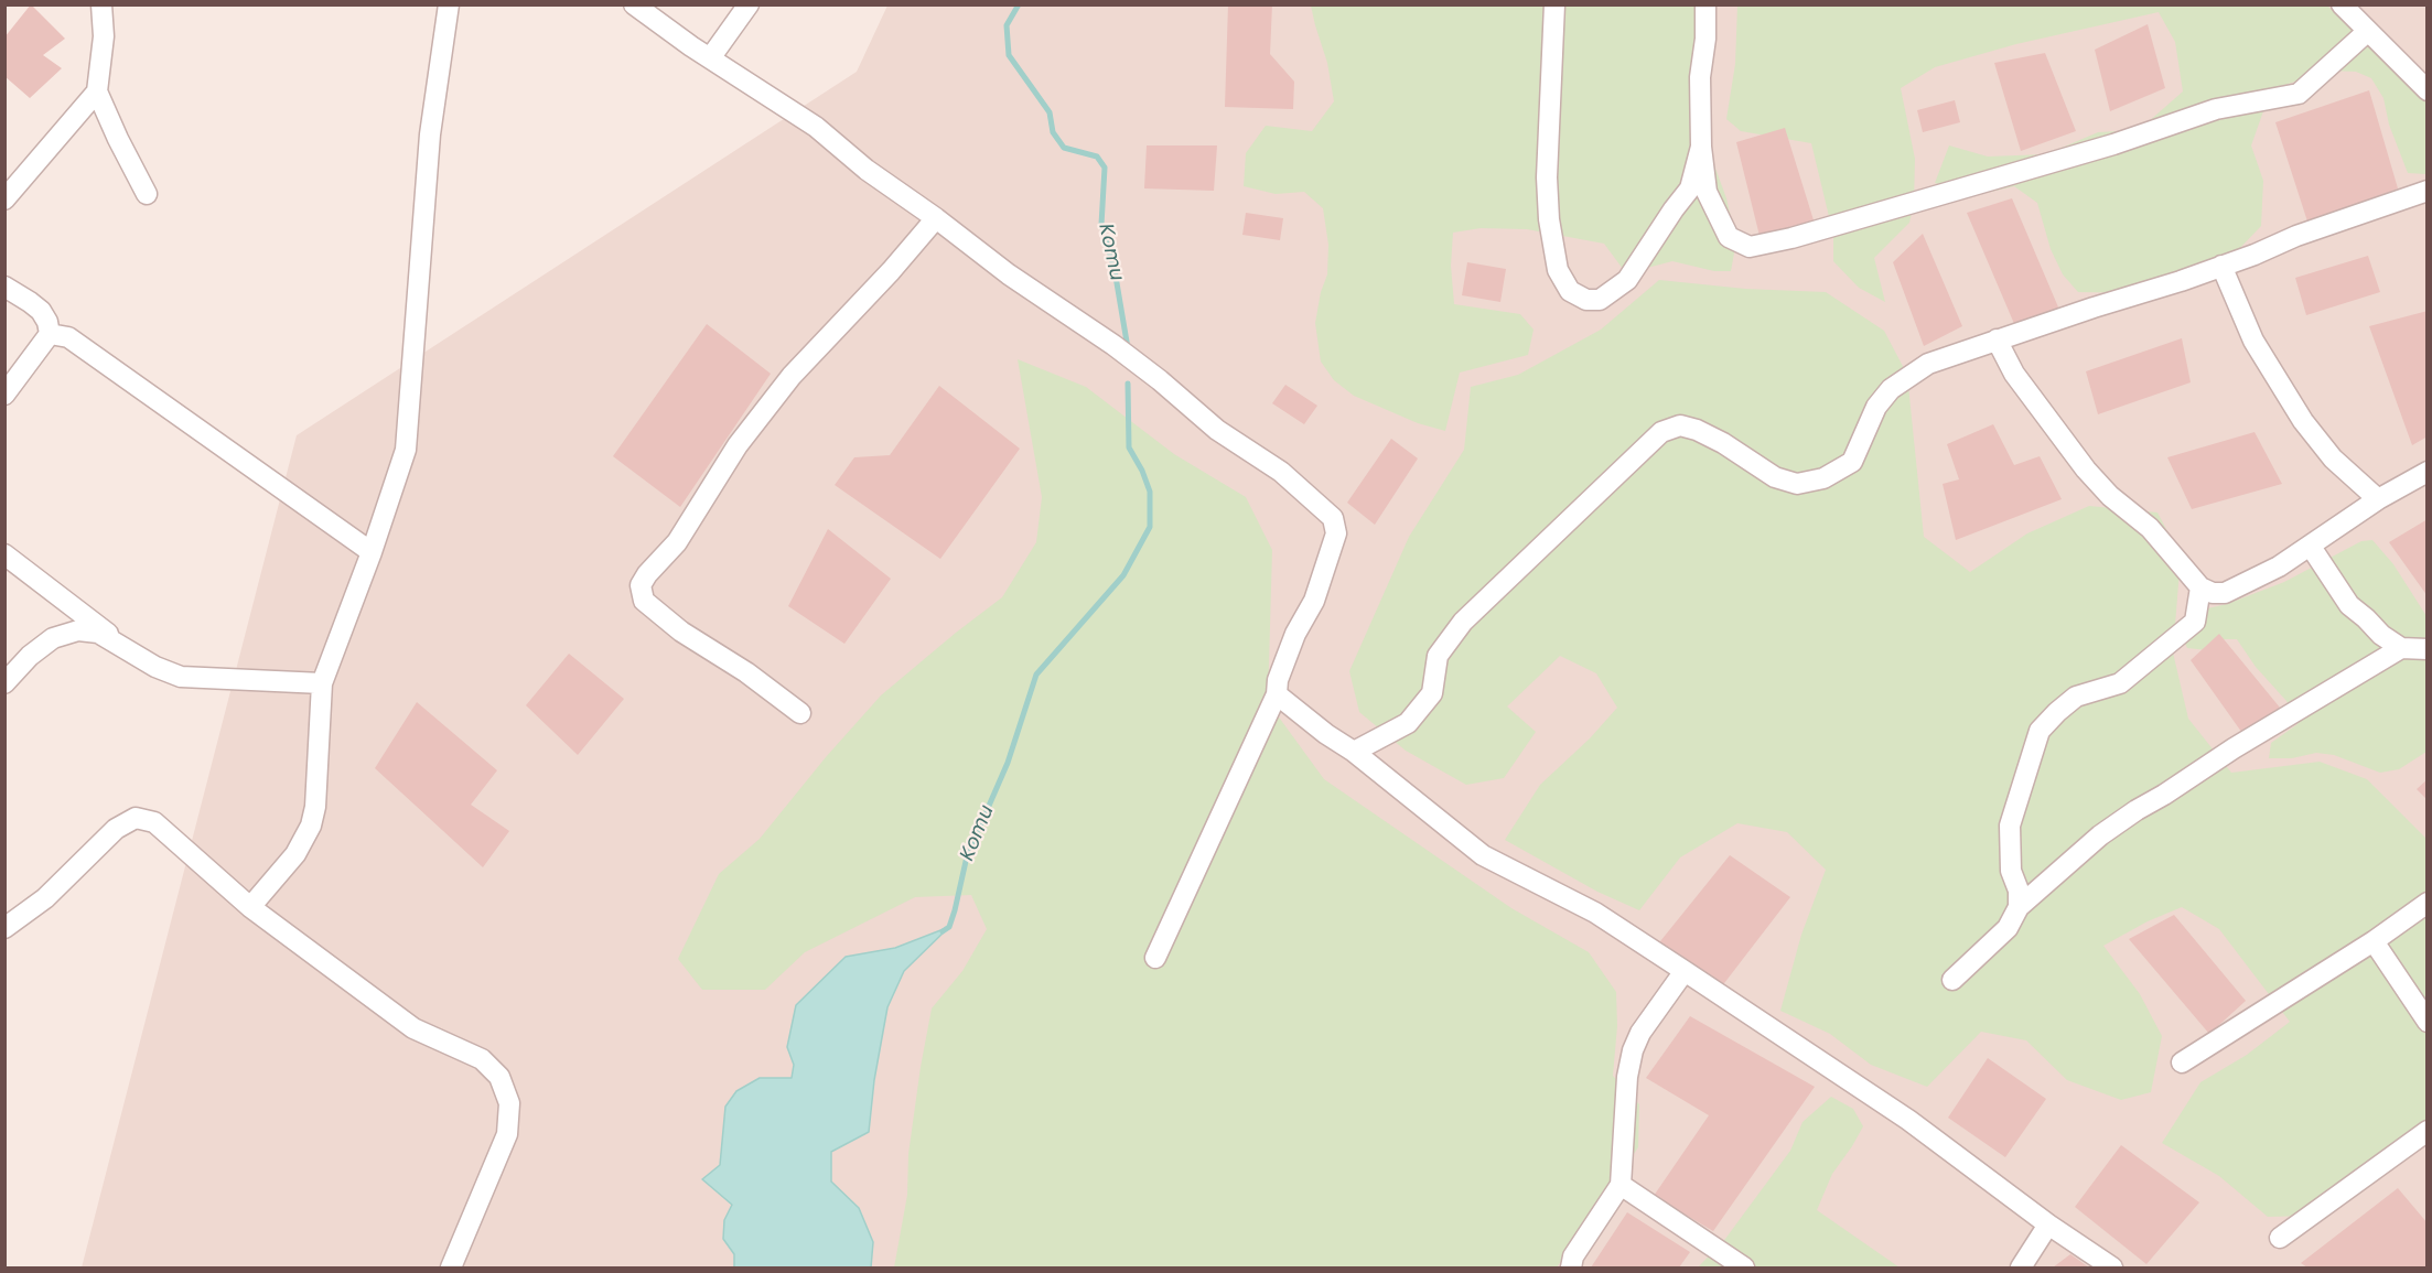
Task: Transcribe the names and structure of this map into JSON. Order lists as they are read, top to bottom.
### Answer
{
  "water": ["Komu"]
}
